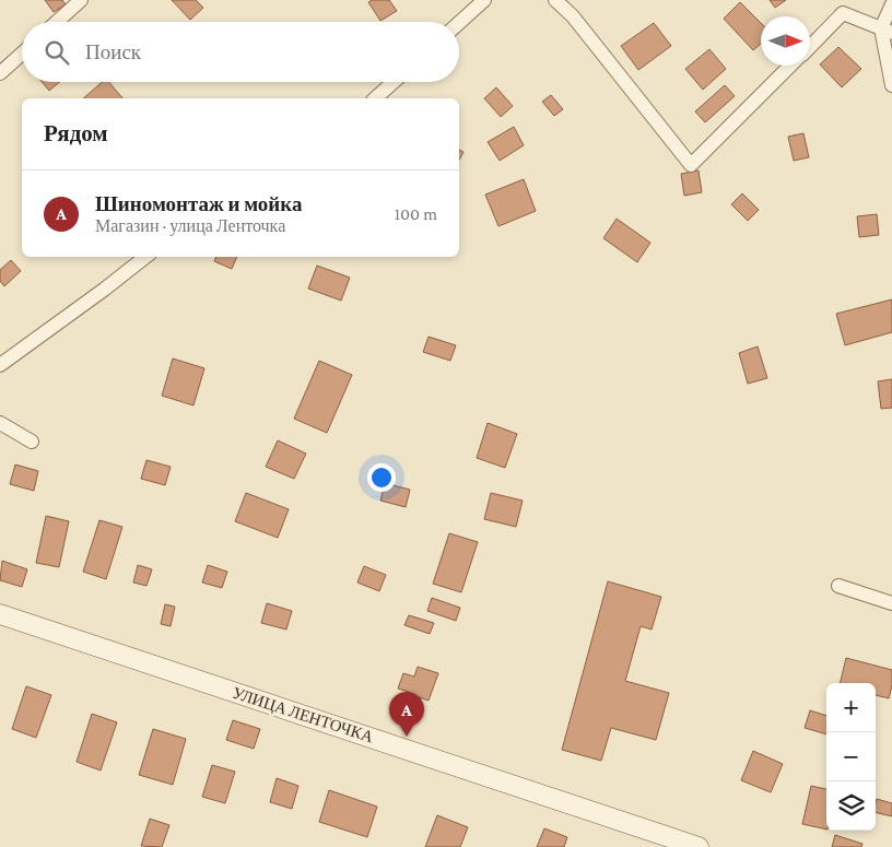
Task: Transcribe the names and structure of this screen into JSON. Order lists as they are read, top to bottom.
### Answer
{
  "streets": {
    "main road": ["УЛИЦА ЛЕНТОЧКА"]
  },
  "north": "right",
  "page": {
    "search": "Поиск",
    "heading": "Рядом",
    "list": [
      {
        "mark": "A",
        "name": "Шиномонтаж и мойка",
        "note": "Магазин · улица Ленточка",
        "value": "100 m"
      }
    ],
    "map_buttons": ["+", "−"],
    "pins": "A"
  }
}
